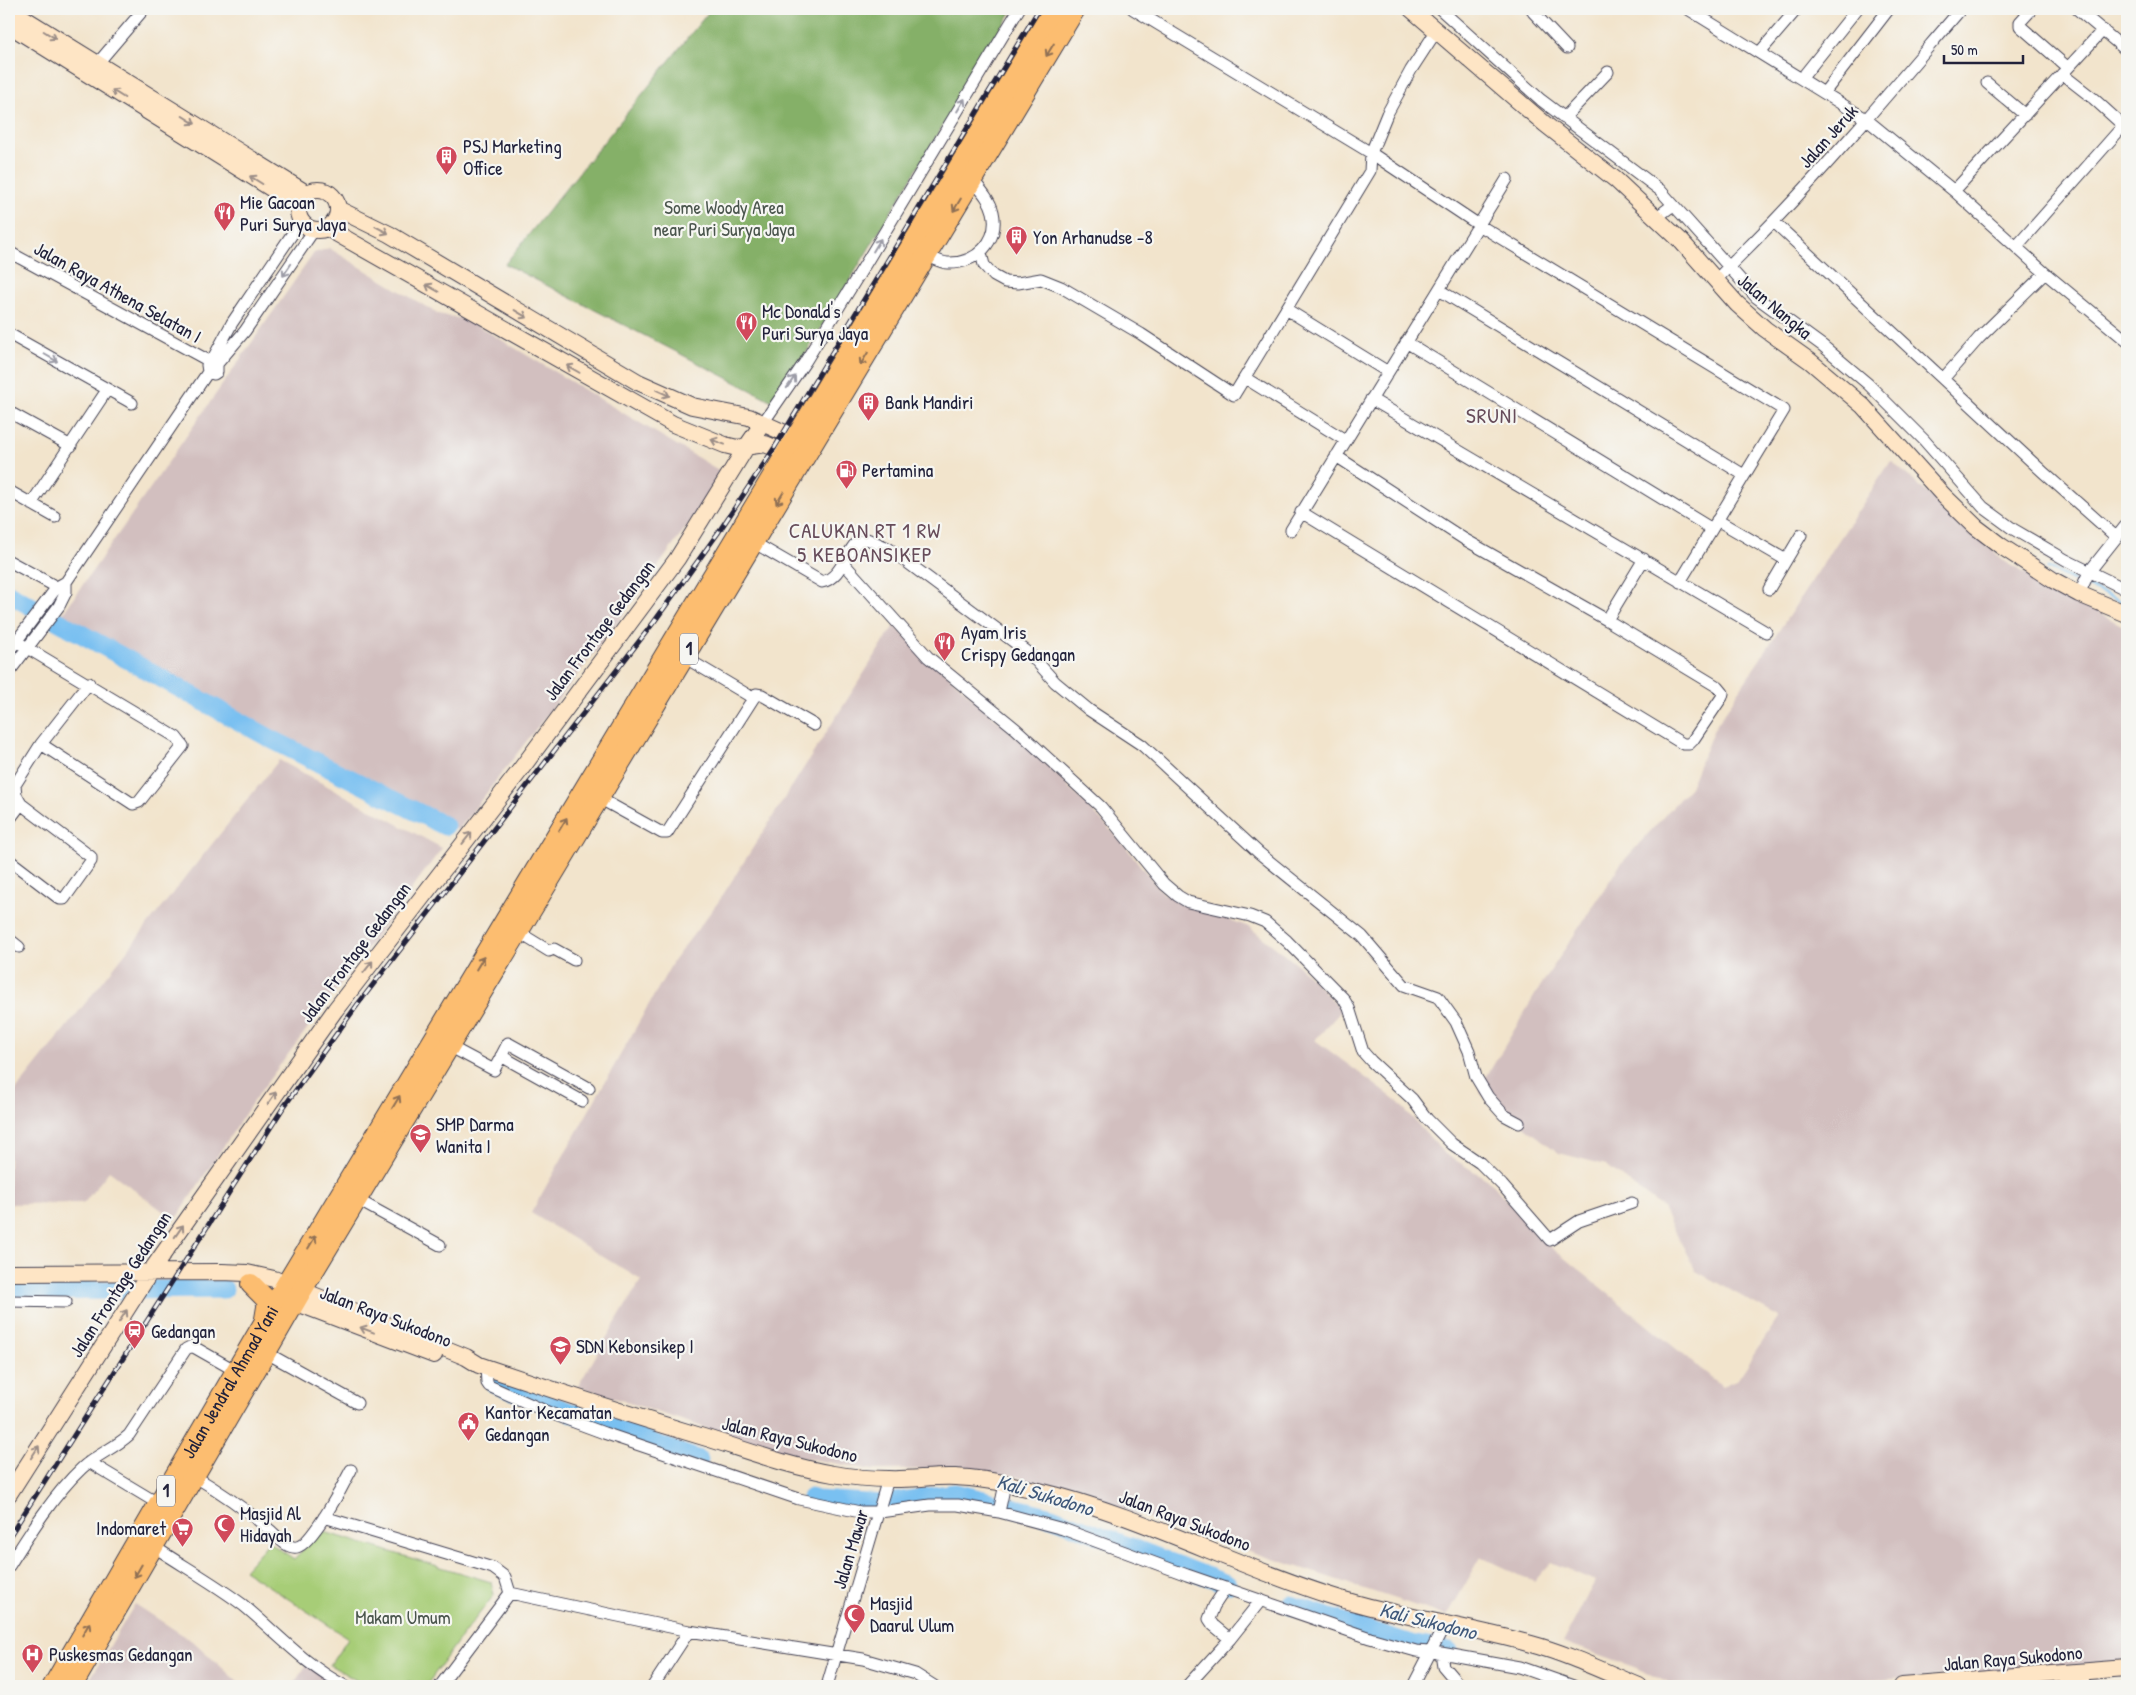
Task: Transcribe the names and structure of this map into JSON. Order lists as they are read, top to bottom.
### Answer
{
  "streets": {
    "highway": ["1", "Jalan Jendral Ahmad Yani"],
    "street": [
      "Jalan Jeruk",
      "Jalan Raya Athena Selatan I",
      "Jalan Nangka",
      "Jalan Frontage Gedangan",
      "Jalan Raya Sukodono",
      "Jalan Mawar"
    ]
  },
  "crossings": [
    ["Jalan Jeruk", "Jalan Nangka"],
    ["1", "Jalan Raya Sukodono"],
    ["1", "Jalan Jendral Ahmad Yani"],
    ["Jalan Raya Sukodono", "Jalan Jendral Ahmad Yani"],
    ["Jalan Raya Sukodono", "Jalan Mawar"]
  ],
  "one_way": ["Jalan Frontage Gedangan"],
  "districts": ["SRUNI", "CALUKAN RT 1 RW 5 KEBOANSIKEP"],
  "water": ["Kali Sukodono"],
  "parks": ["Some Woody Area near Puri Surya Jaya", "Makam Umum"],
  "places": {
    "building": ["PSJ Marketing Office", "Yon Arhanudse -8", "Bank Mandiri"],
    "restaurant": ["Mie Gacoan Puri Surya Jaya", "Mc Donald's Puri Surya Jaya", "Ayam Iris Crispy Gedangan"],
    "fuel station": ["Pertamina"],
    "school or university": ["SMP Darma Wanita I", "SDN Kebonsikep I"],
    "station": ["Gedangan"],
    "public building": ["Kantor Kecamatan Gedangan"],
    "mosque": ["Masjid Al Hidayah", "Masjid Daarul Ulum"],
    "supermarket": ["Indomaret"],
    "hospital": ["Puskesmas Gedangan"]
  },
  "scale_bar": "50 m"
}
